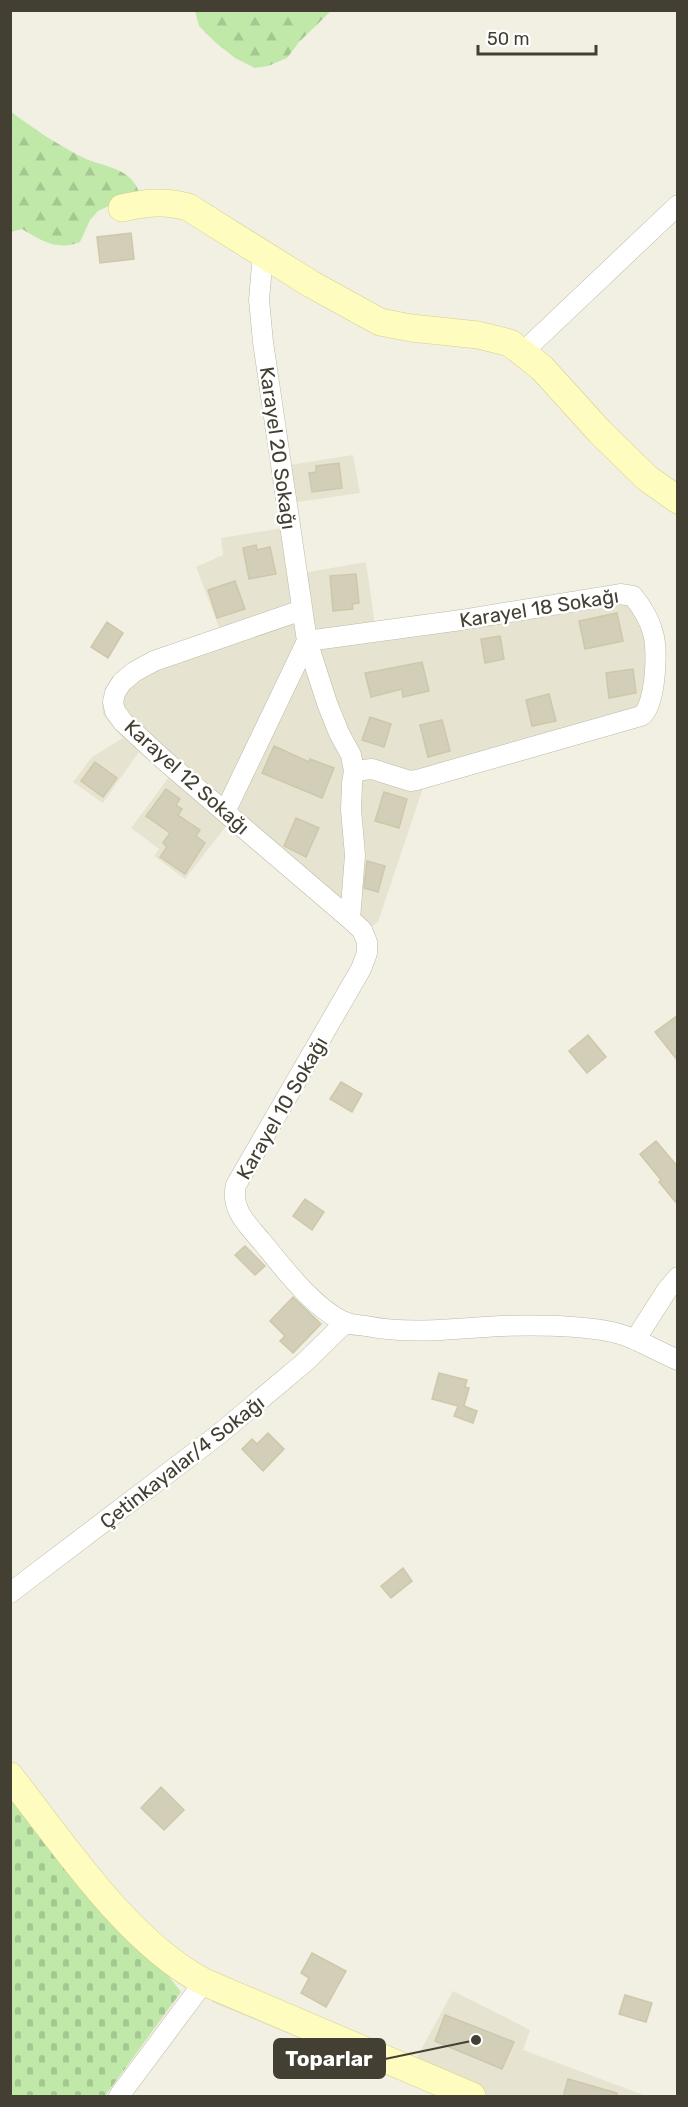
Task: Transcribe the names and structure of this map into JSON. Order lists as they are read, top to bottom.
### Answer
{
  "streets": {
    "street": [
      "Karayel 20 Sokağı",
      "Karayel 18 Sokağı",
      "Karayel 12 Sokağı",
      "Karayel 10 Sokağı",
      "Çetinkayalar/4 Sokağı"
    ]
  },
  "crossings": [
    ["Karayel 20 Sokağı", "Karayel 18 Sokağı"],
    ["Karayel 20 Sokağı", "Karayel 12 Sokağı"],
    ["Karayel 12 Sokağı", "Karayel 10 Sokağı"],
    ["Karayel 10 Sokağı", "Çetinkayalar/4 Sokağı"]
  ],
  "places": ["Toparlar"],
  "scale_bar": "50 m"
}
